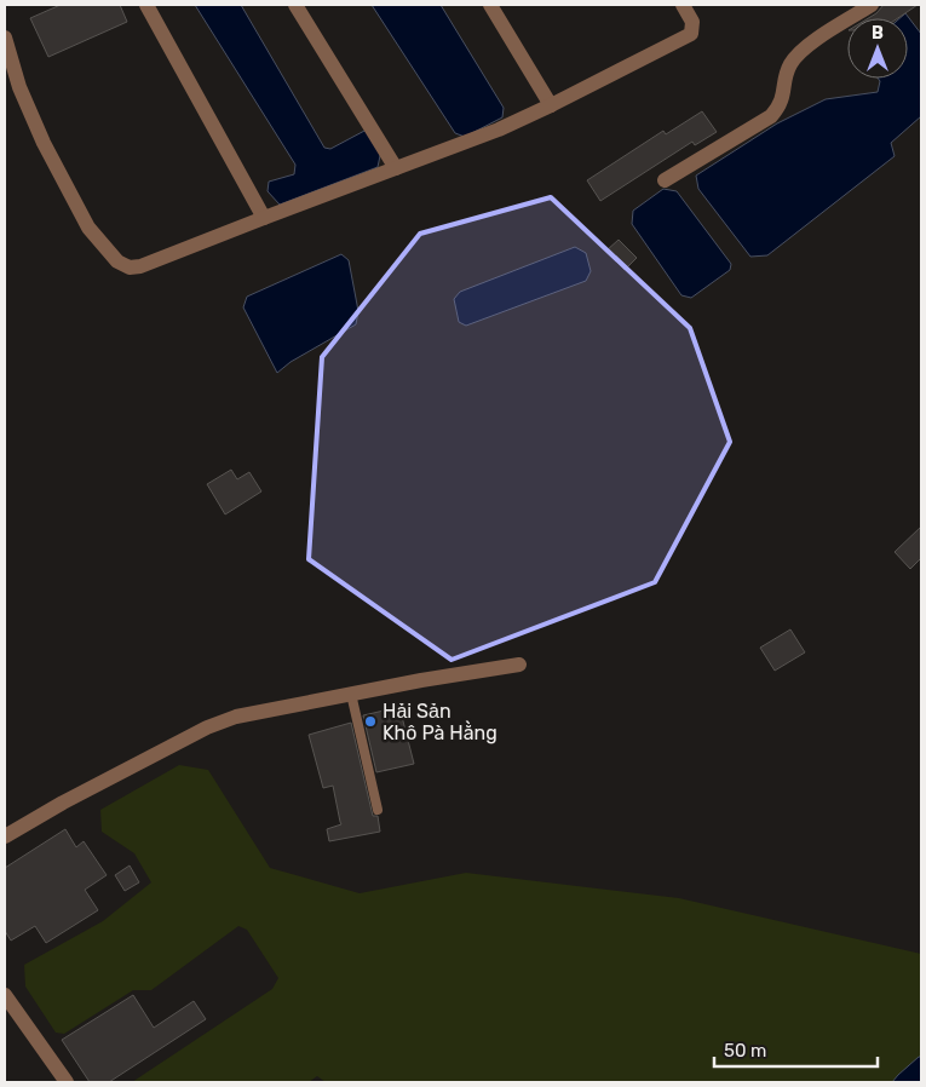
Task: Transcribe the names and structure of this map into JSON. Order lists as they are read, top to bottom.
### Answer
{
  "places": ["Hải Sản Khô Pà Hằng"],
  "scale_bar": "50 m",
  "north": "top"
}
